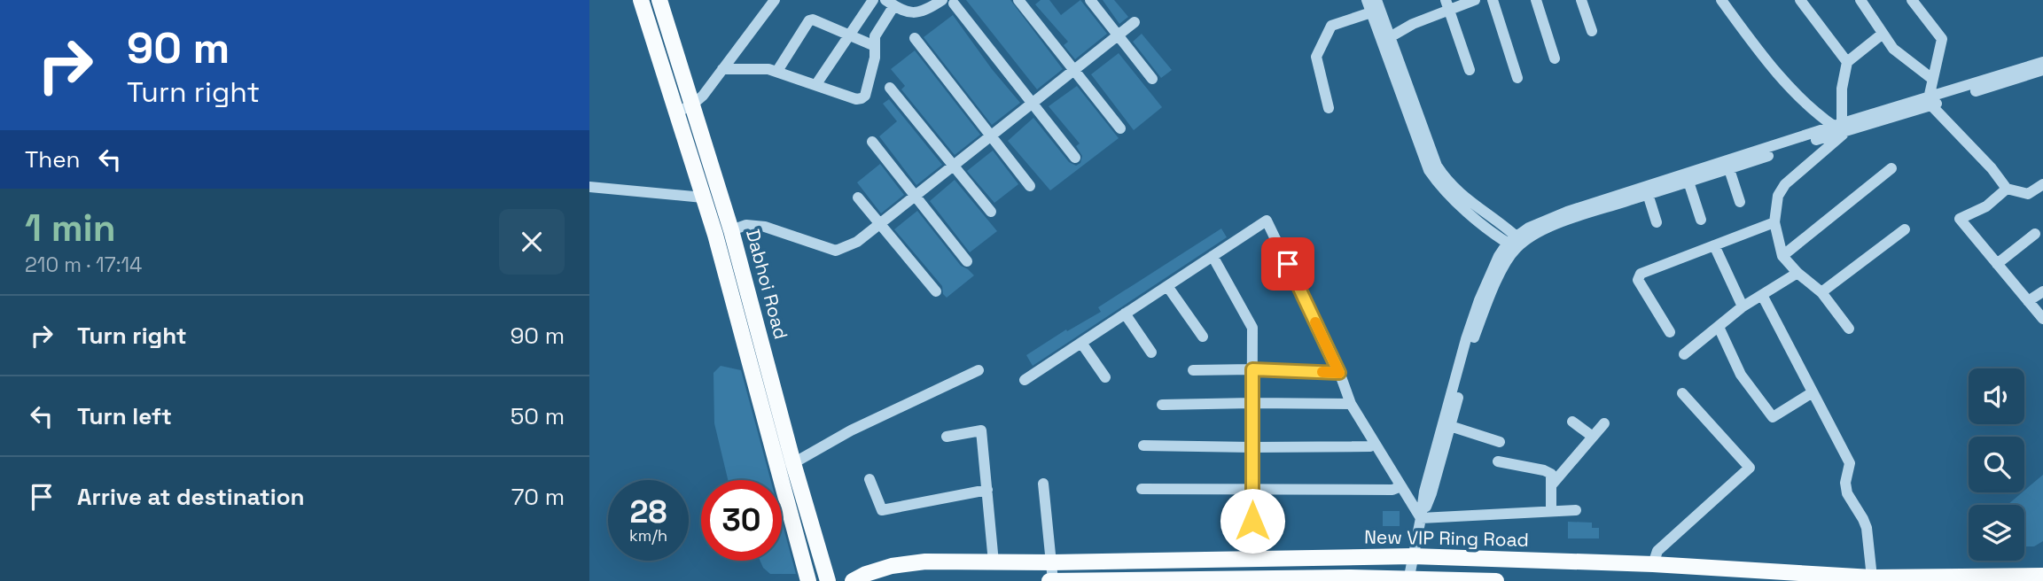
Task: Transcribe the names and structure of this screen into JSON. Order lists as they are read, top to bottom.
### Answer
{
  "streets": {
    "main road": ["Dabhoi Road", "New VIP Ring Road"]
  },
  "page": {
    "turn": ["90 m", "Turn right"],
    "then": "Then",
    "heading": ["1 min", "210 m · 17:14"],
    "list": [
      {
        "name": "Turn right",
        "value": "90 m"
      },
      {
        "name": "Turn left",
        "value": "50 m"
      },
      {
        "name": "Arrive at destination",
        "value": "70 m"
      }
    ],
    "speed": "28 km/h",
    "limit": "30"
  }
}
